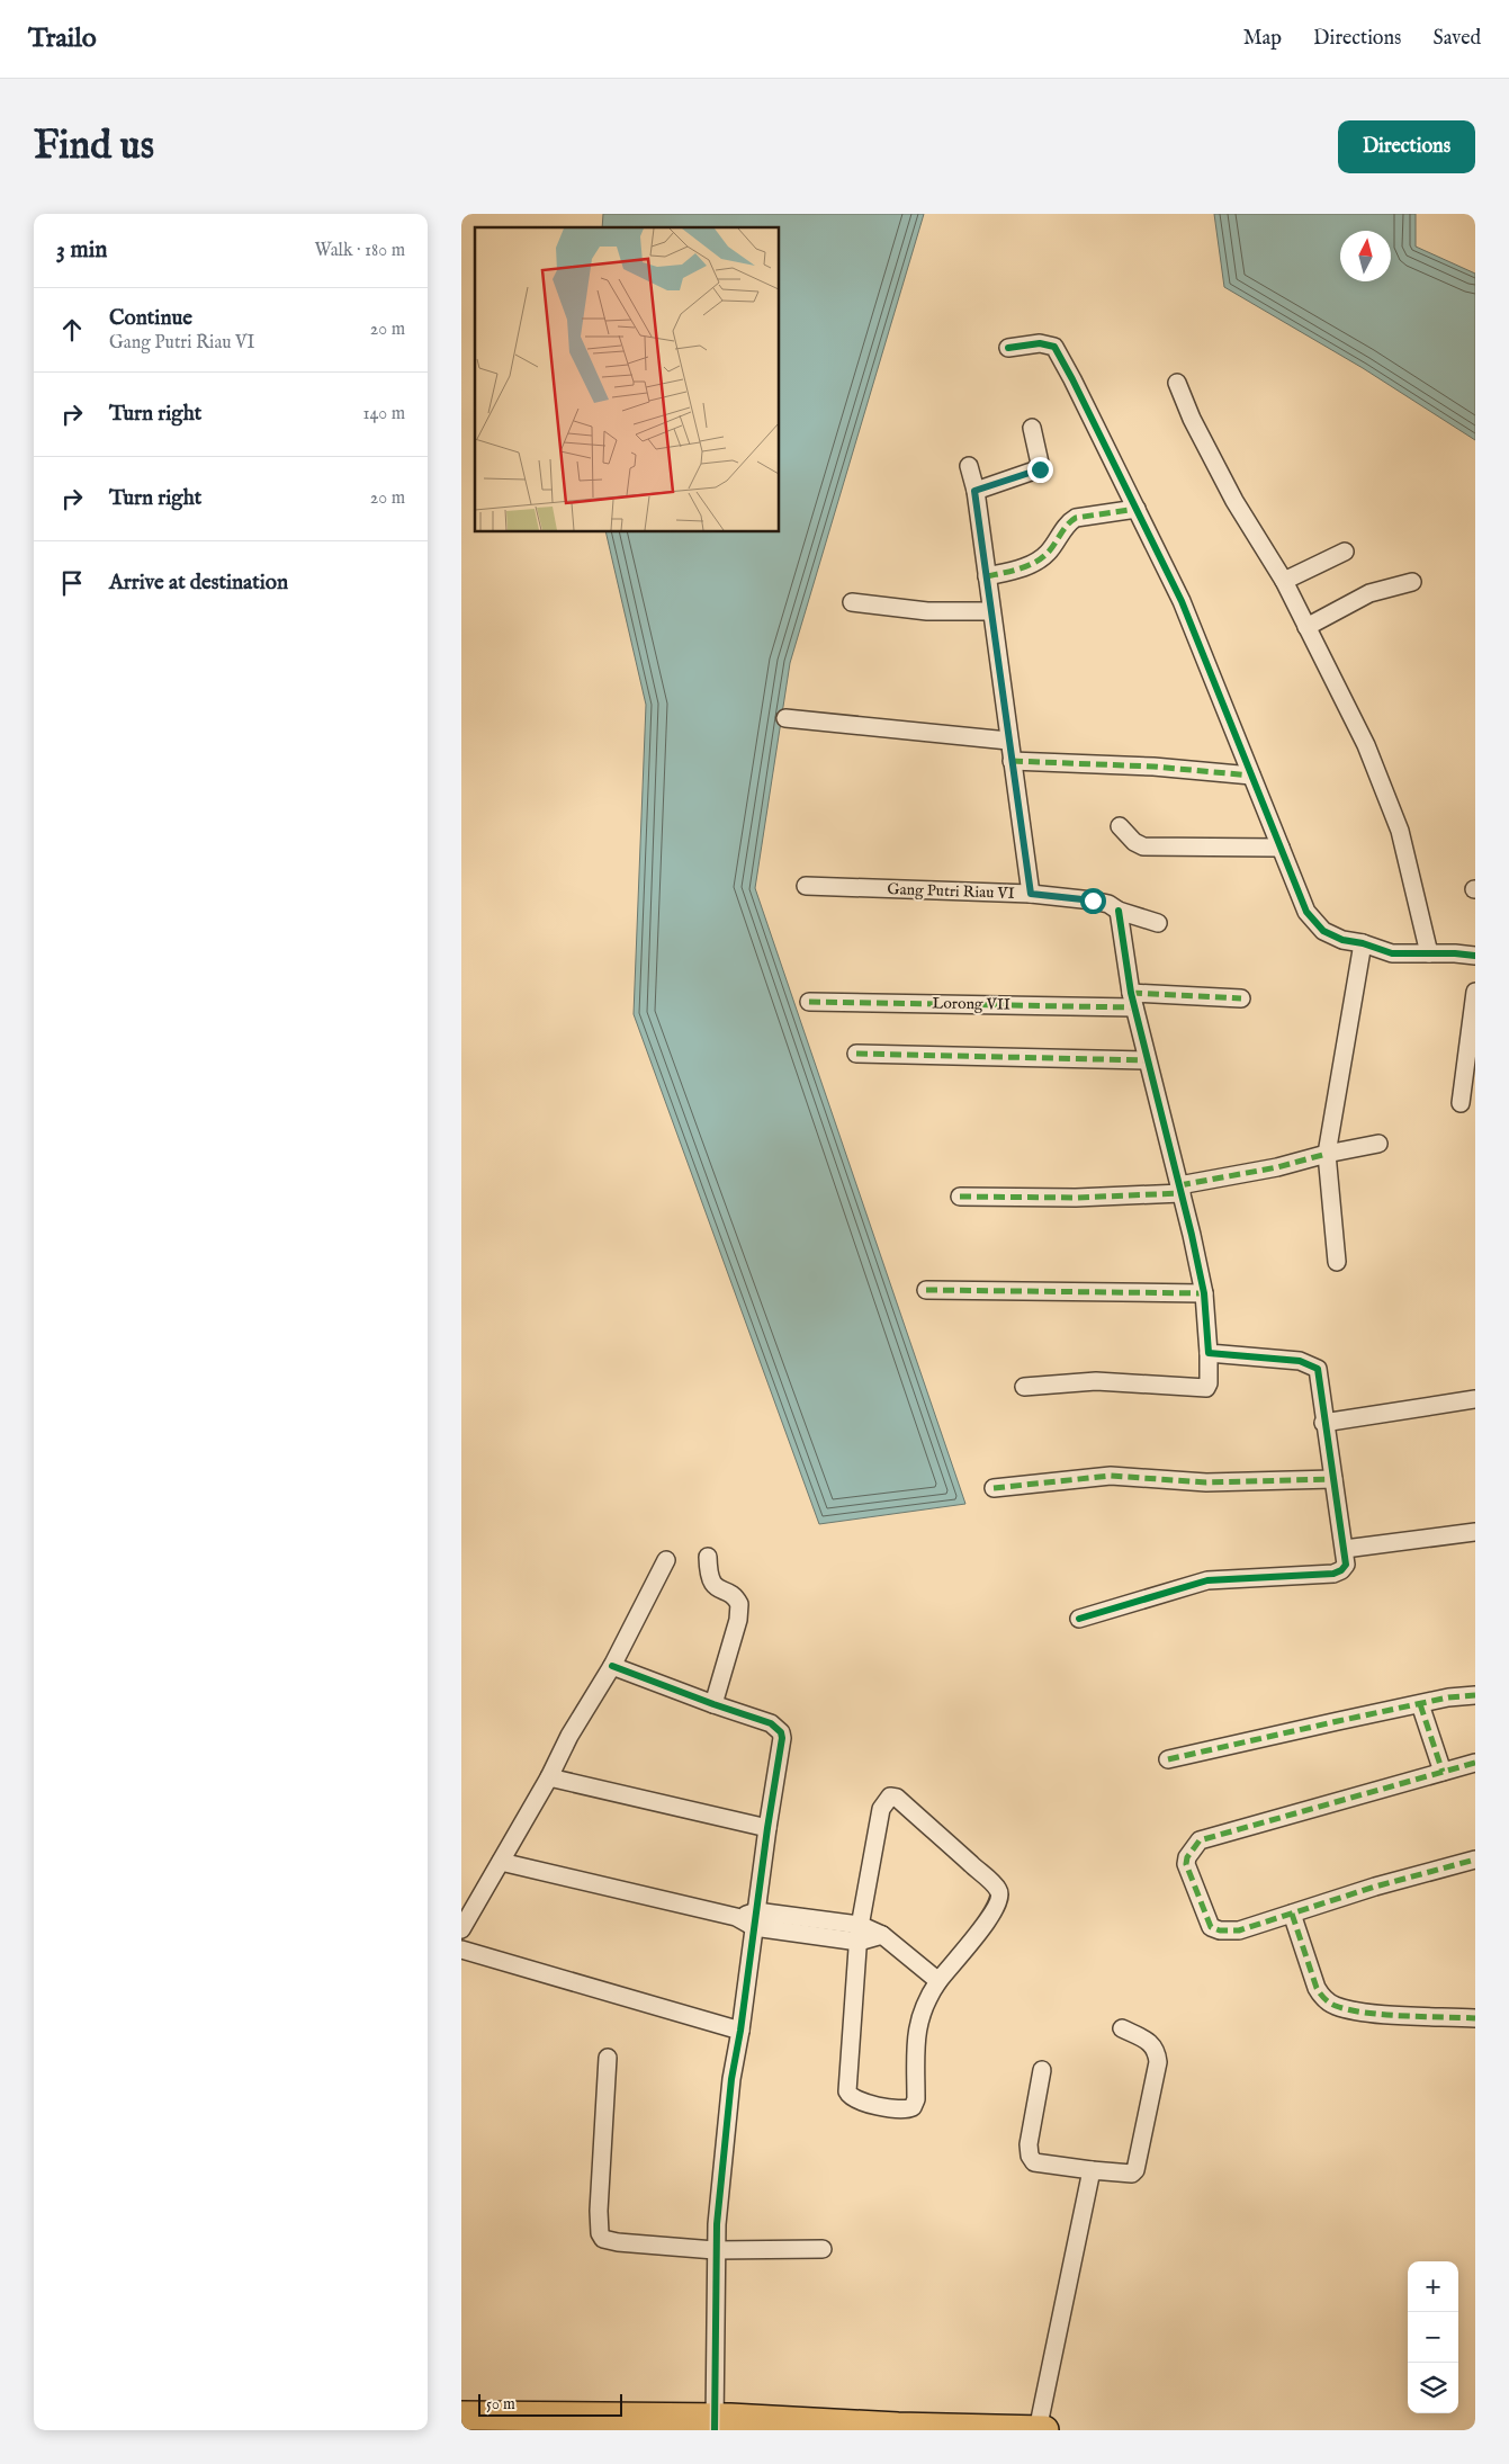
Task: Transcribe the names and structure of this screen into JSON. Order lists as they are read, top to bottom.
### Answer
{
  "streets": {
    "street": ["Gang Putri Riau VI", "Lorong VII"]
  },
  "scale_bar": "50 m",
  "north": "top",
  "page": {
    "header": "Trailo",
    "nav": ["Map", "Directions", "Saved"],
    "buttons": "Directions",
    "title": "Find us",
    "heading": ["3 min", "Walk · 180 m"],
    "list": [
      ["Continue", "Gang Putri Riau VI", "20 m"],
      ["Turn right", "140 m"],
      ["Turn right", "20 m"],
      "Arrive at destination"
    ],
    "map_buttons": ["+", "−"],
    "scale": "50 m"
  }
}
